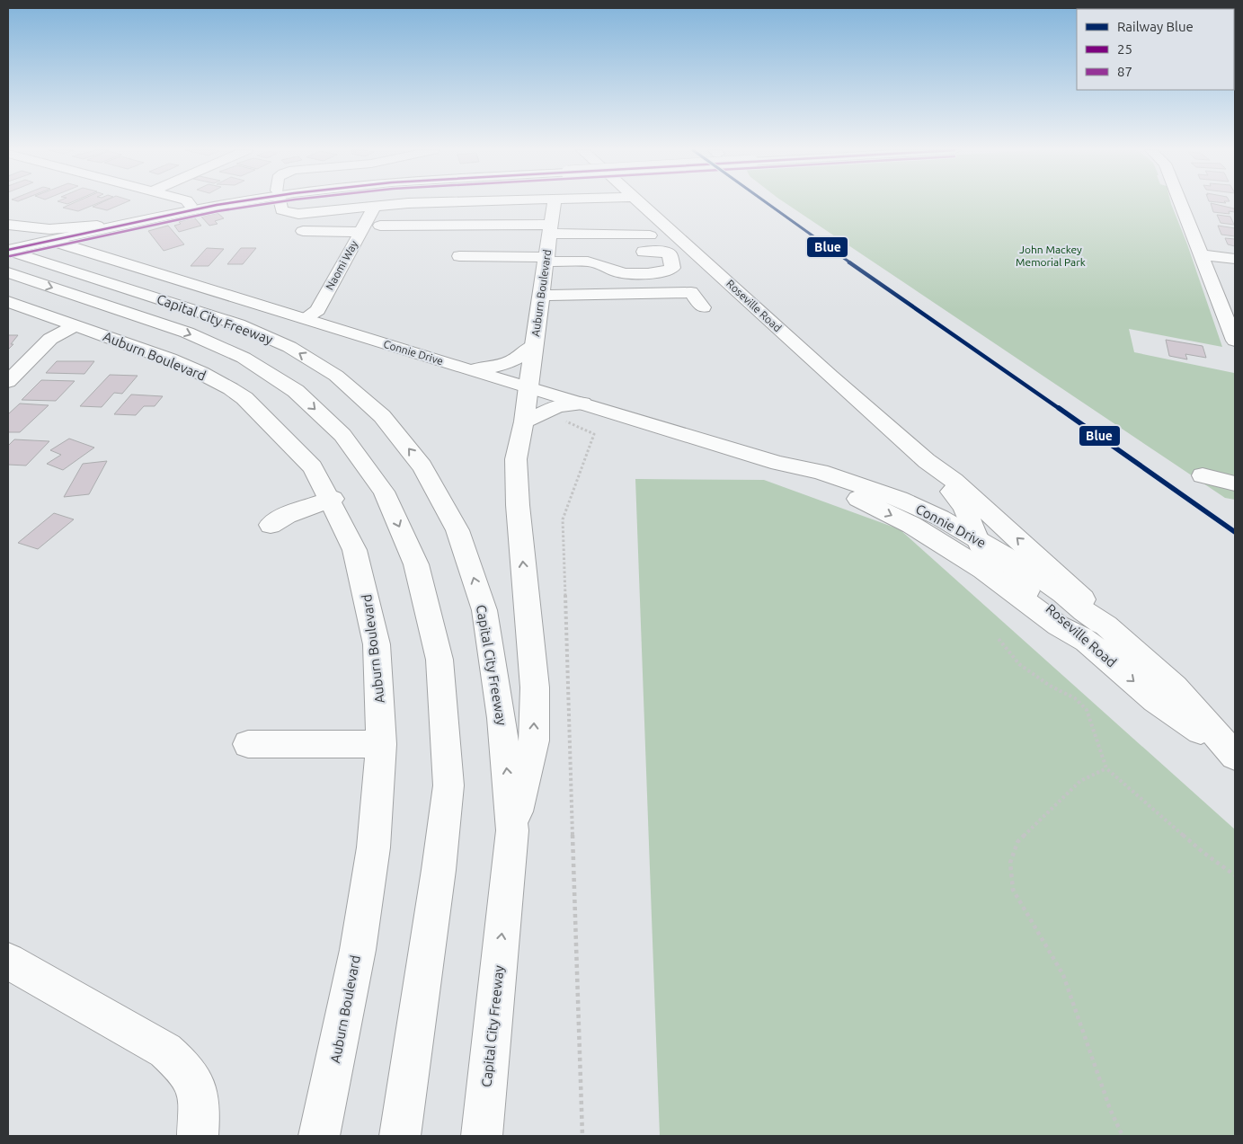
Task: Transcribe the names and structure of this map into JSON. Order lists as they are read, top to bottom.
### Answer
{
  "streets": {
    "main road": [
      "Naomi Way",
      "Auburn Boulevard",
      "Roseville Road",
      "Capital City Freeway",
      "Connie Drive"
    ]
  },
  "crossings": [
    ["Naomi Way", "Connie Drive"],
    ["Auburn Boulevard", "Capital City Freeway"],
    ["Auburn Boulevard", "Connie Drive"],
    ["Roseville Road", "Connie Drive"]
  ],
  "parks": ["John Mackey Memorial Park"],
  "lines": ["rail line Blue", "transit line 25", "transit line 87"],
  "legend": ["Railway Blue", "25", "87"]
}
